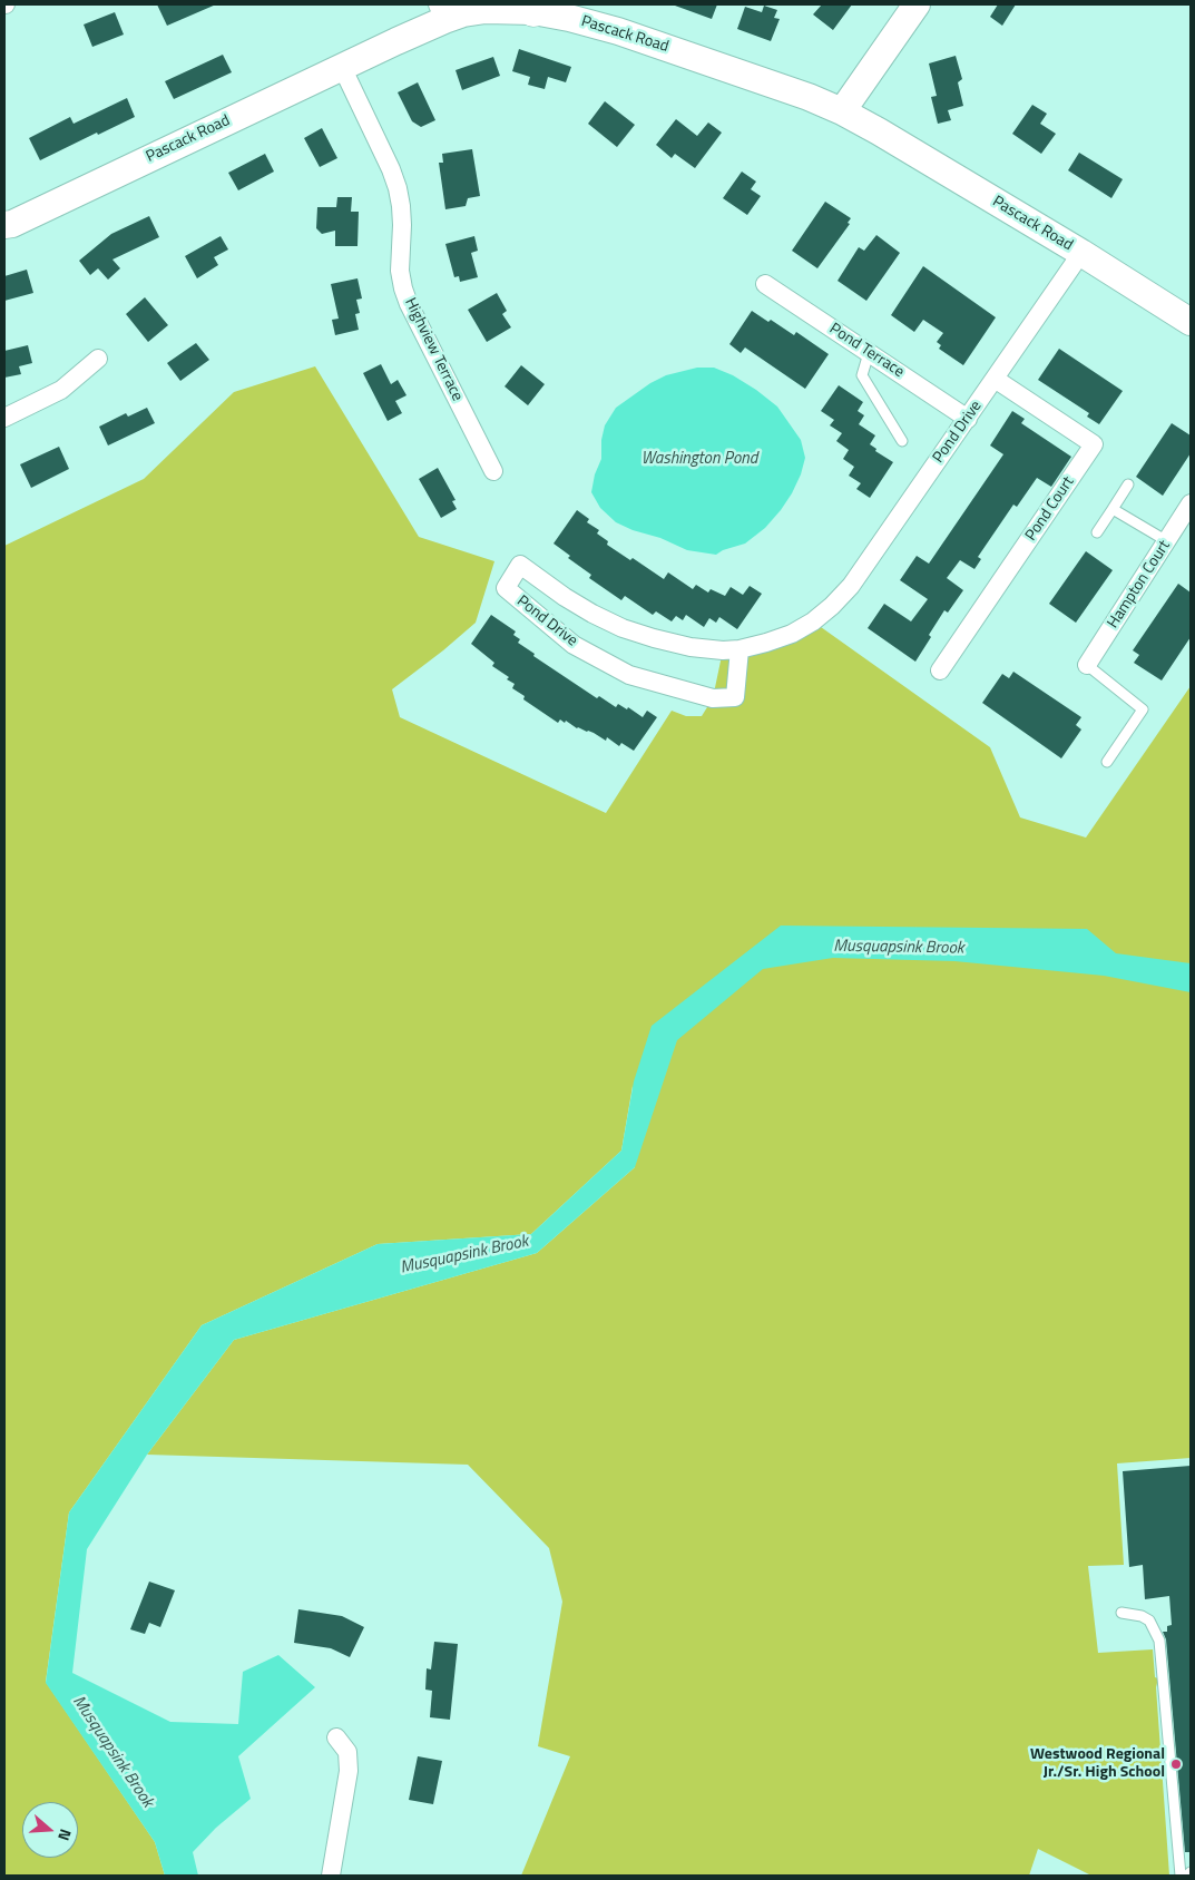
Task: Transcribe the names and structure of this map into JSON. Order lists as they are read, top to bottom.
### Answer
{
  "streets": {
    "main road": ["Pascack Road"],
    "street": [
      "Highview Terrace",
      "Pond Terrace",
      "Pond Drive",
      "Pond Court",
      "Hampton Court"
    ]
  },
  "crossings": [
    ["Pascack Road", "Highview Terrace"],
    ["Pascack Road", "Pond Drive"],
    ["Pond Terrace", "Pond Drive"],
    ["Pond Drive", "Pond Court"]
  ],
  "water": ["Washington Pond", "Musquapsink Brook"],
  "places": ["Westwood Regional Jr./Sr. High School"],
  "north": "right"
}
